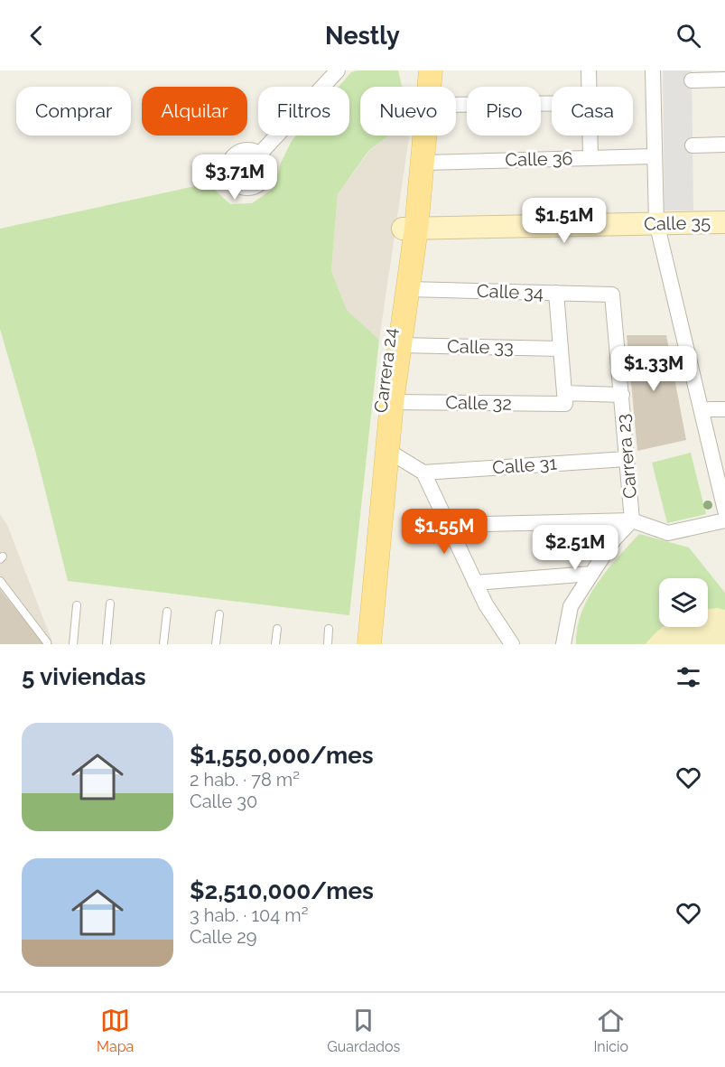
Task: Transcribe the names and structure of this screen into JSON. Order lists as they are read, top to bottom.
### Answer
{
  "streets": {
    "main road": ["Carrera 24"],
    "street": [
      "Calle 36",
      "Calle 35",
      "Calle 34",
      "Calle 33",
      "Calle 32",
      "Carrera 23",
      "Calle 31"
    ]
  },
  "crossings": [
    ["Calle 36", "Carrera 24"],
    ["Calle 35", "Carrera 24"],
    ["Calle 34", "Carrera 24"],
    ["Calle 34", "Carrera 23"],
    ["Calle 33", "Carrera 24"],
    ["Carrera 24", "Calle 32"],
    ["Calle 32", "Carrera 23"],
    ["Carrera 23", "Calle 31"]
  ],
  "page": {
    "header": "Nestly",
    "chip": [
      "Comprar",
      "Alquilar",
      "Filtros",
      "Nuevo",
      "Piso",
      "Casa"
    ],
    "price": [
      "$3.71M",
      "$1.51M",
      "$1.33M",
      "$1.55M",
      "$2.51M"
    ],
    "heading": "5 viviendas",
    "list": [
      {
        "name": "$1,550,000/mes",
        "note": "2 hab. · 78 m² · Calle 30"
      },
      {
        "name": "$2,510,000/mes",
        "note": "3 hab. · 104 m² · Calle 29"
      }
    ],
    "tabs": ["Mapa", "Guardados", "Inicio"]
  }
}
